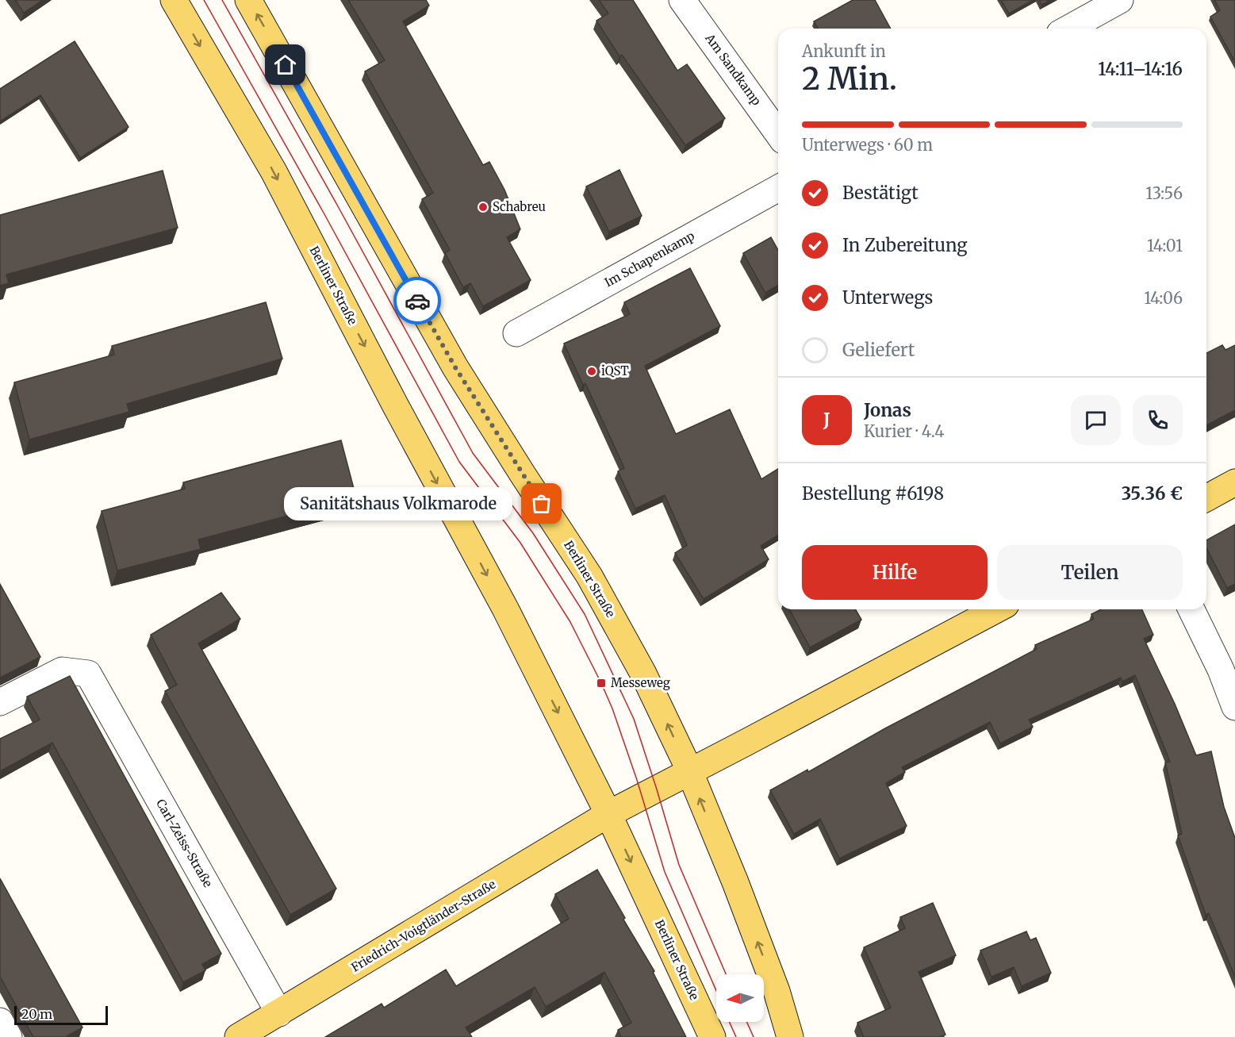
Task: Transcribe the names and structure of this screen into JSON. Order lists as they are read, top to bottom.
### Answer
{
  "streets": {
    "main road": ["Berliner Straße", "Friedrich-Voigtländer-Straße"],
    "street": ["Am Sandkamp", "Im Schapenkamp", "Carl-Zeiss-Straße"]
  },
  "crossings": [
    ["Berliner Straße", "Friedrich-Voigtländer-Straße"],
    ["Carl-Zeiss-Straße", "Friedrich-Voigtländer-Straße"]
  ],
  "places": {
    "other": ["Schabreu", "iQST", "Sanitätshaus Volkmarode"],
    "transit": ["Messeweg"]
  },
  "scale_bar": "20 m",
  "north": "left",
  "page": {
    "heading": ["2 Min.", "Ankunft in", "14:11–14:16"],
    "panel": [
      "Jonas",
      "Kurier · 4.4",
      "Bestellung #6198",
      "35.36 €"
    ],
    "bar": "Unterwegs · 60 m",
    "list": [
      ["Bestätigt", "13:56"],
      ["In Zubereitung", "14:01"],
      ["Unterwegs", "14:06"],
      "Geliefert"
    ],
    "round": "J",
    "bubble": "Sanitätshaus Volkmarode",
    "buttons": ["Hilfe", "Teilen"],
    "scale": "20 m"
  }
}
